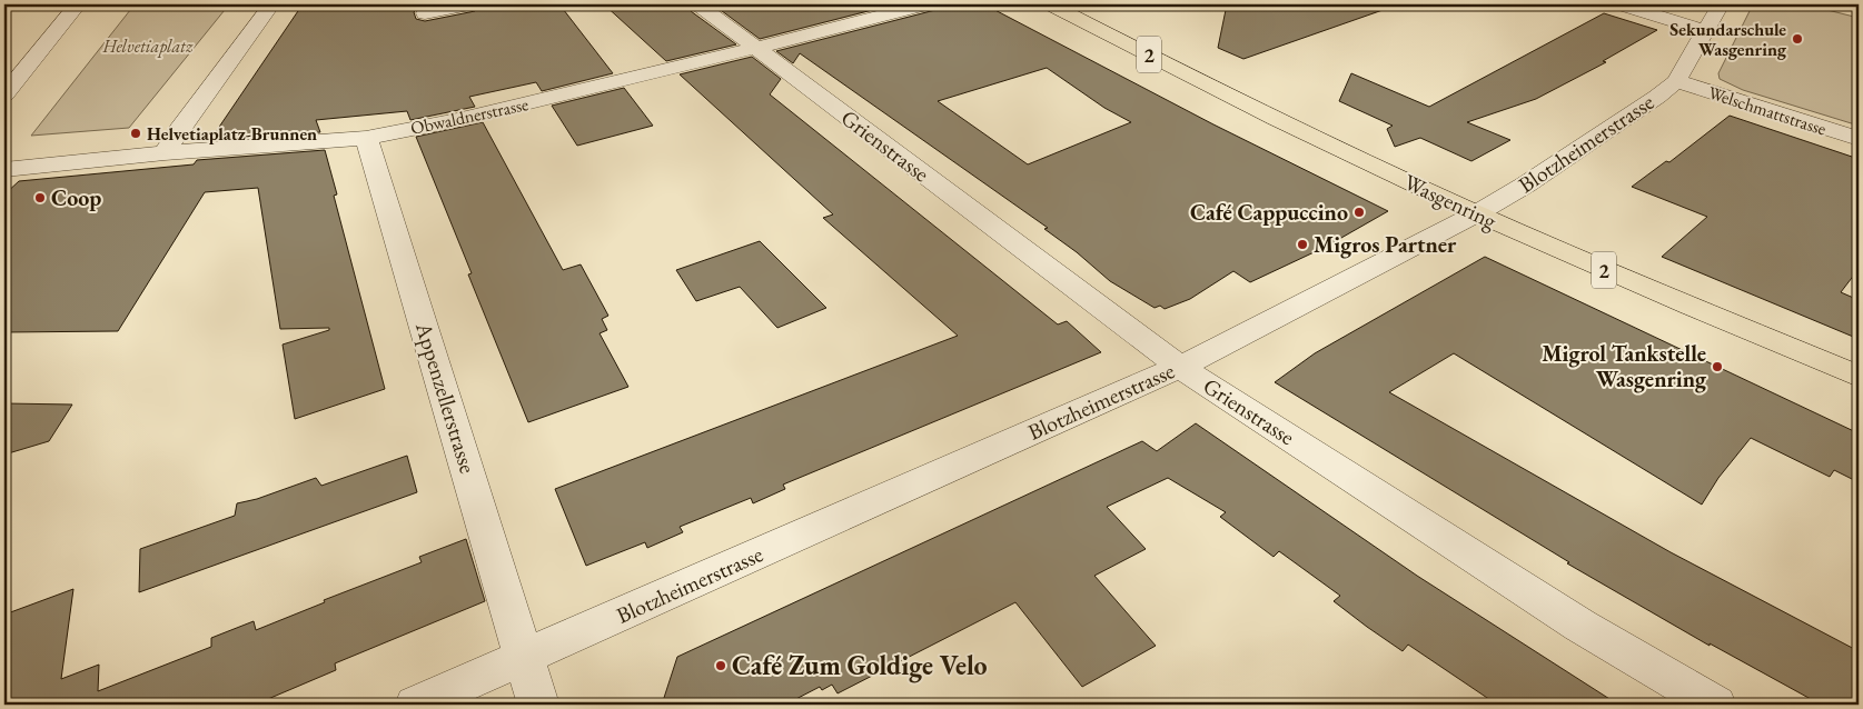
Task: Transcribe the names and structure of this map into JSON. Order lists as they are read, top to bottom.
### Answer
{
  "streets": {
    "main road": ["2", "Wasgenring"],
    "street": [
      "Welschmattstrasse",
      "Obwaldnerstrasse",
      "Blotzheimerstrasse",
      "Grienstrasse",
      "Appenzellerstrasse"
    ]
  },
  "crossings": [
    ["Welschmattstrasse", "Blotzheimerstrasse"],
    ["Obwaldnerstrasse", "Grienstrasse"],
    ["Obwaldnerstrasse", "Appenzellerstrasse"],
    ["Blotzheimerstrasse", "Grienstrasse"],
    ["Blotzheimerstrasse", "Wasgenring"],
    ["Blotzheimerstrasse", "Appenzellerstrasse"]
  ],
  "parks": ["Helvetiaplatz"],
  "places": [
    "Sekundarschule Wasgenring",
    "Helvetiaplatz-Brunnen",
    "Coop",
    "Café Cappuccino",
    "Migros Partner",
    "Migrol Tankstelle Wasgenring",
    "Café Zum Goldige Velo"
  ]
}
